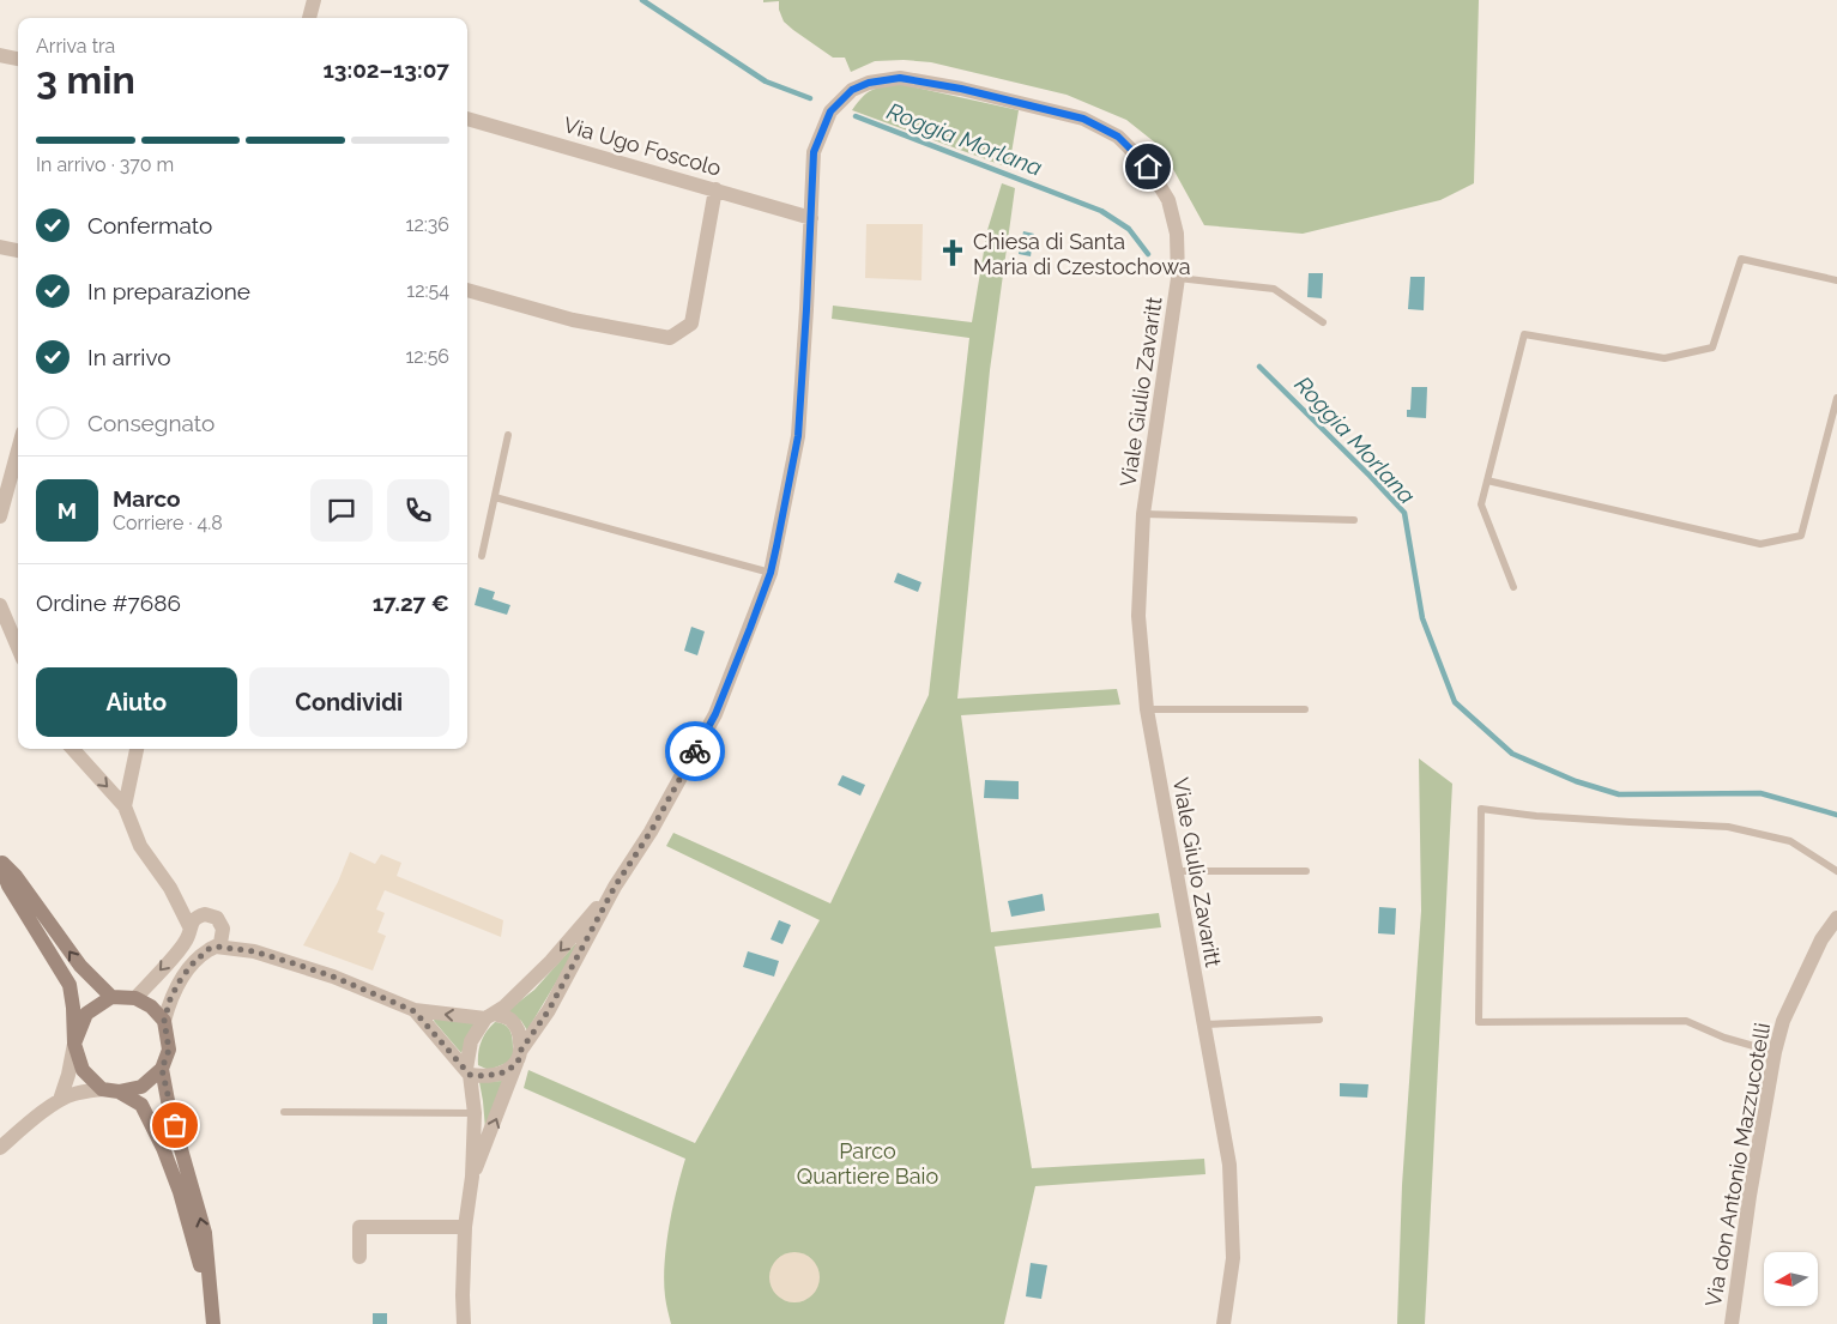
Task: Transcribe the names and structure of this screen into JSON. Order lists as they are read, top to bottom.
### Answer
{
  "streets": {
    "street": ["Via Ugo Foscolo", "Viale Giulio Zavaritt", "Via don Antonio Mazzucotelli"]
  },
  "crossings": [
    ["Via Ugo Foscolo", "Viale Giulio Zavaritt"]
  ],
  "water": ["Roggia Morlana"],
  "parks": ["Parco Quartiere Baio"],
  "places": {
    "church": ["Chiesa di Santa Maria di Czestochowa"]
  },
  "north": "left",
  "page": {
    "heading": ["3 min", "Arriva tra", "13:02–13:07"],
    "panel": [
      "Marco",
      "Corriere · 4.8",
      "Ordine #7686",
      "17.27 €"
    ],
    "bar": "In arrivo · 370 m",
    "list": [
      ["Confermato", "12:36"],
      ["In preparazione", "12:54"],
      ["In arrivo", "12:56"],
      "Consegnato"
    ],
    "round": "M",
    "buttons": ["Aiuto", "Condividi"]
  }
}
